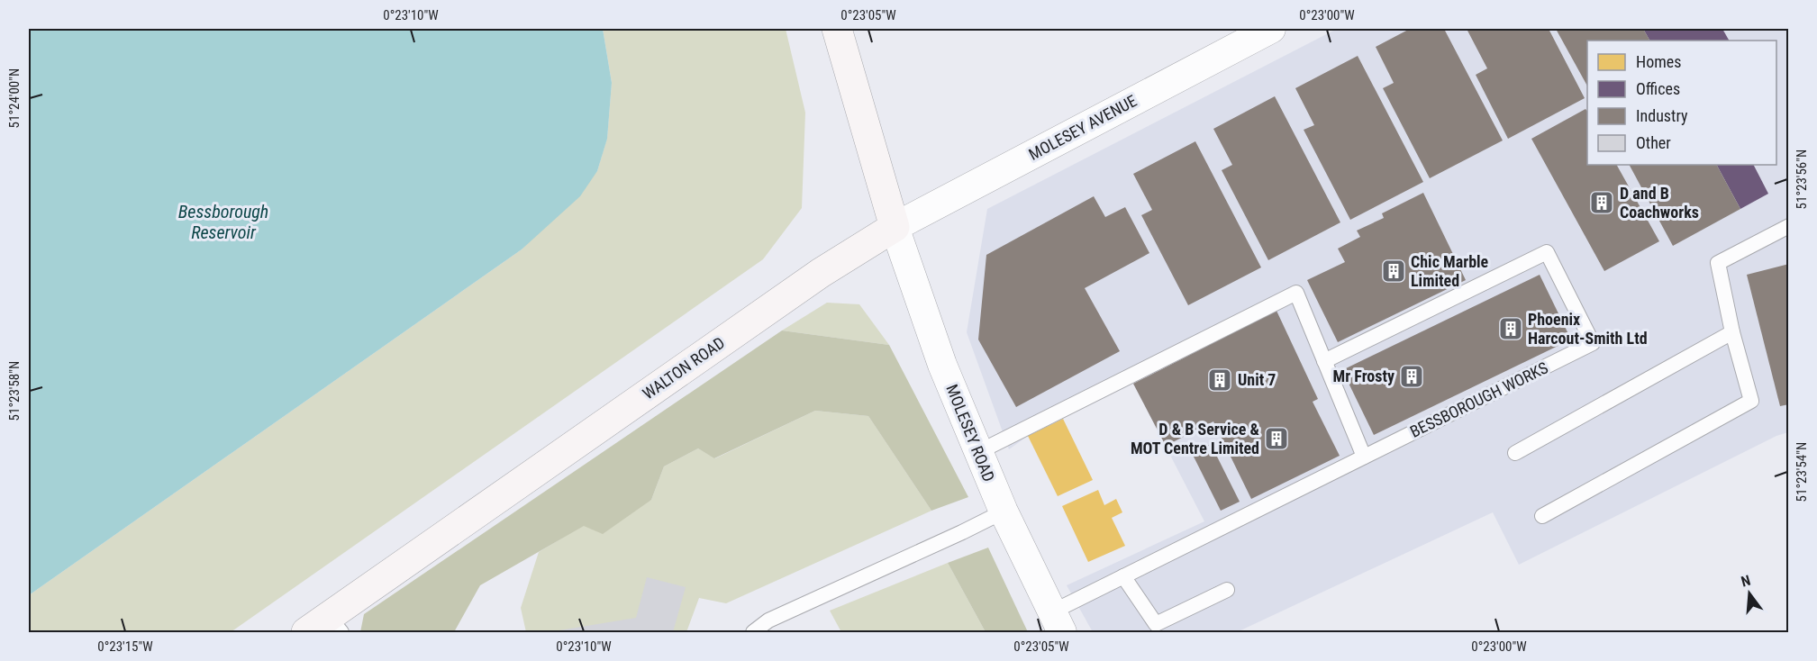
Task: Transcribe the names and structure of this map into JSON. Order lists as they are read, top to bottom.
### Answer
{
  "streets": {
    "main road": ["WALTON ROAD"],
    "street": ["MOLESEY AVENUE", "MOLESEY ROAD"],
    "lane": ["BESSBOROUGH WORKS"]
  },
  "crossings": [
    ["MOLESEY AVENUE", "WALTON ROAD"],
    ["MOLESEY AVENUE", "MOLESEY ROAD"],
    ["WALTON ROAD", "MOLESEY ROAD"],
    ["BESSBOROUGH WORKS", "MOLESEY ROAD"]
  ],
  "water": ["Bessborough Reservoir"],
  "places": {
    "building": [
      "D and B Coachworks",
      "Chic Marble Limited",
      "Phoenix Harcout-Smith Ltd",
      "Mr Frosty",
      "Unit 7",
      "D & B Service & MOT Centre Limited"
    ]
  },
  "legend": [
    "Homes",
    "Offices",
    "Industry",
    "Other"
  ],
  "north": "top",
  "coordinates": [
    "0°23'10\"W",
    "0°23'05\"W",
    "0°23'00\"W",
    "51°24'00\"N",
    "51°23'56\"N",
    "51°23'58\"N",
    "51°23'54\"N",
    "0°23'15\"W"
  ]
}
